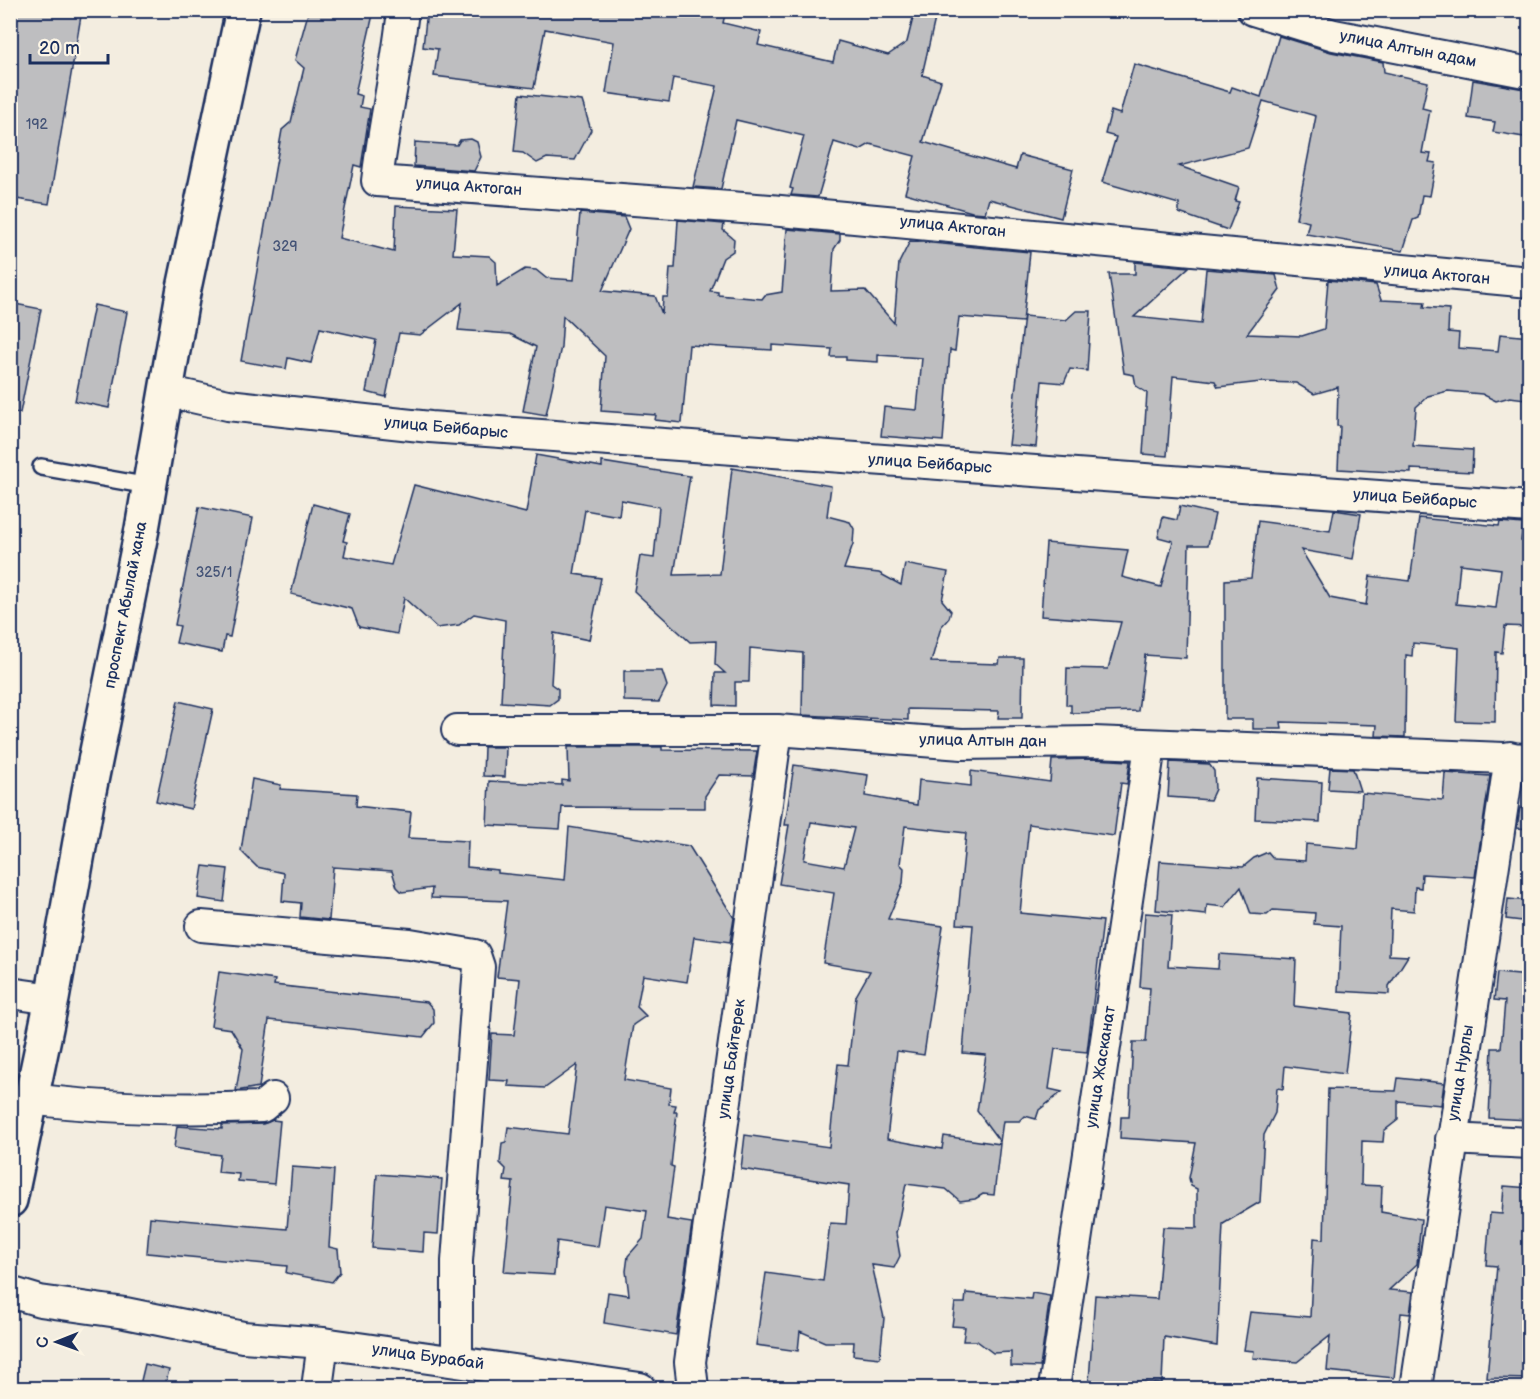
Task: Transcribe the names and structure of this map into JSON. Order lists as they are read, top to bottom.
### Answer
{
  "streets": {
    "main road": ["проспект Абылай хана"],
    "street": [
      "улица Алтын адам",
      "улица Актоган",
      "улица Бейбарыс",
      "улица Алтын дан",
      "улица Байтерек",
      "улица Жасканат",
      "улица Нурлы",
      "улица Бурабай"
    ]
  },
  "crossings": [
    ["улица Бейбарыс", "проспект Абылай хана"],
    ["улица Алтын дан", "улица Байтерек"],
    ["улица Алтын дан", "улица Жасканат"],
    ["улица Алтын дан", "улица Нурлы"]
  ],
  "house_numbers": ["192", "329", "325/1"],
  "scale_bar": "20 m",
  "north": "left"
}
